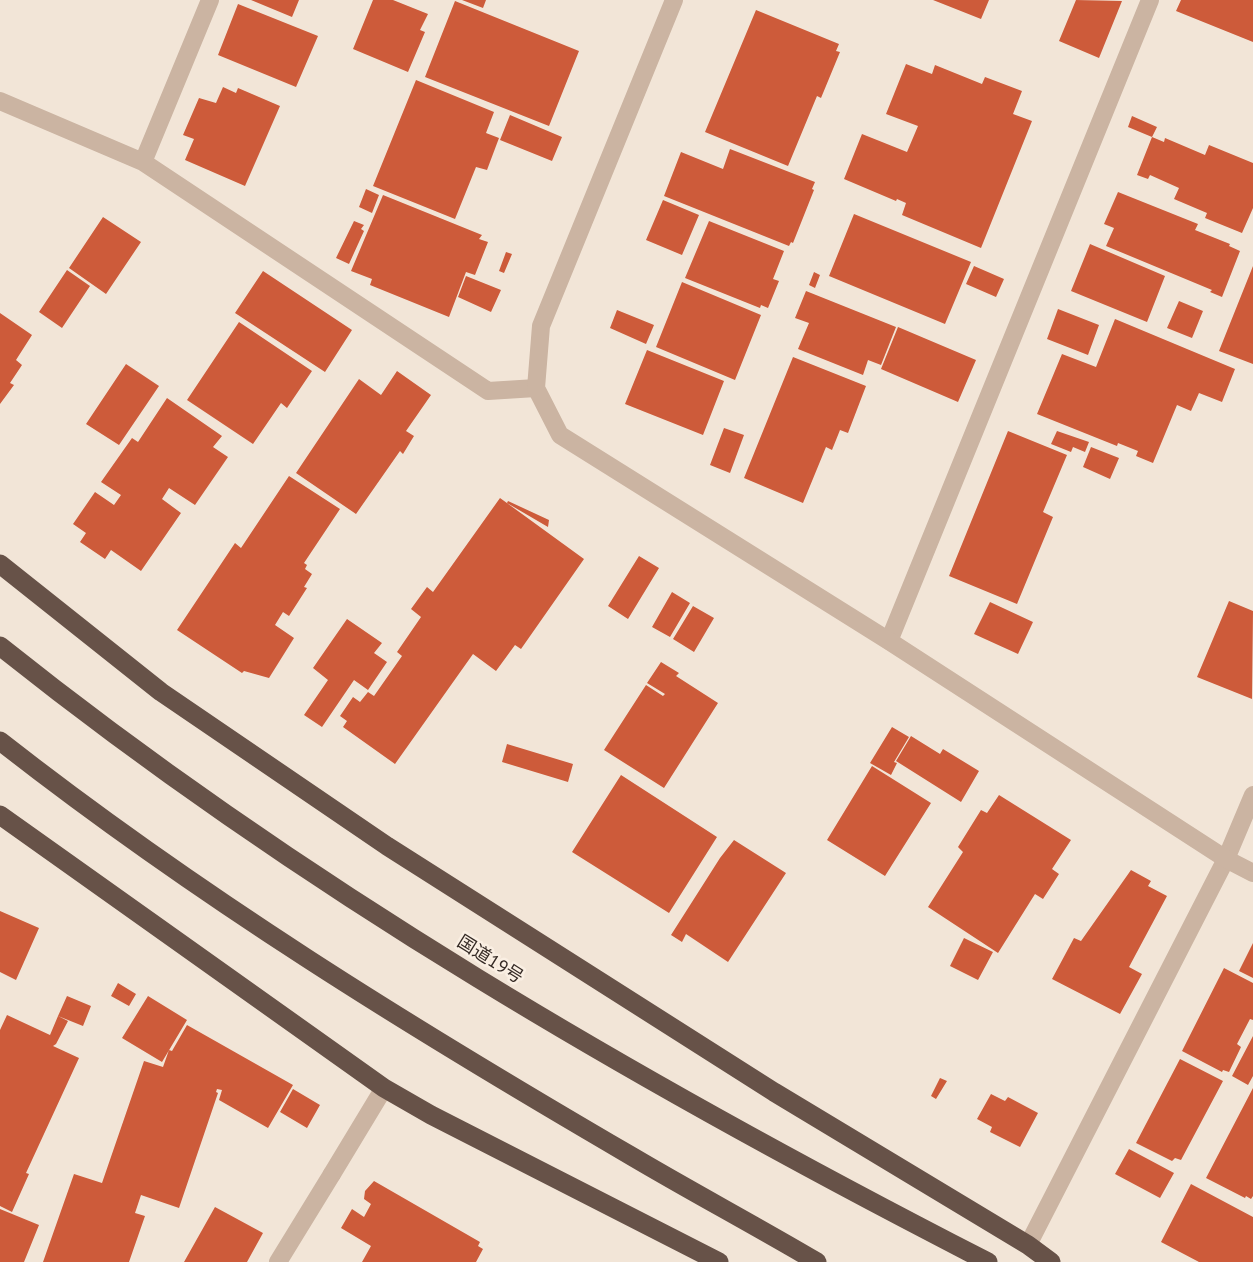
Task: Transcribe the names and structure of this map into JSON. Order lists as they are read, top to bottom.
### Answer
{
  "streets": {
    "highway": ["国道19号"]
  }
}
